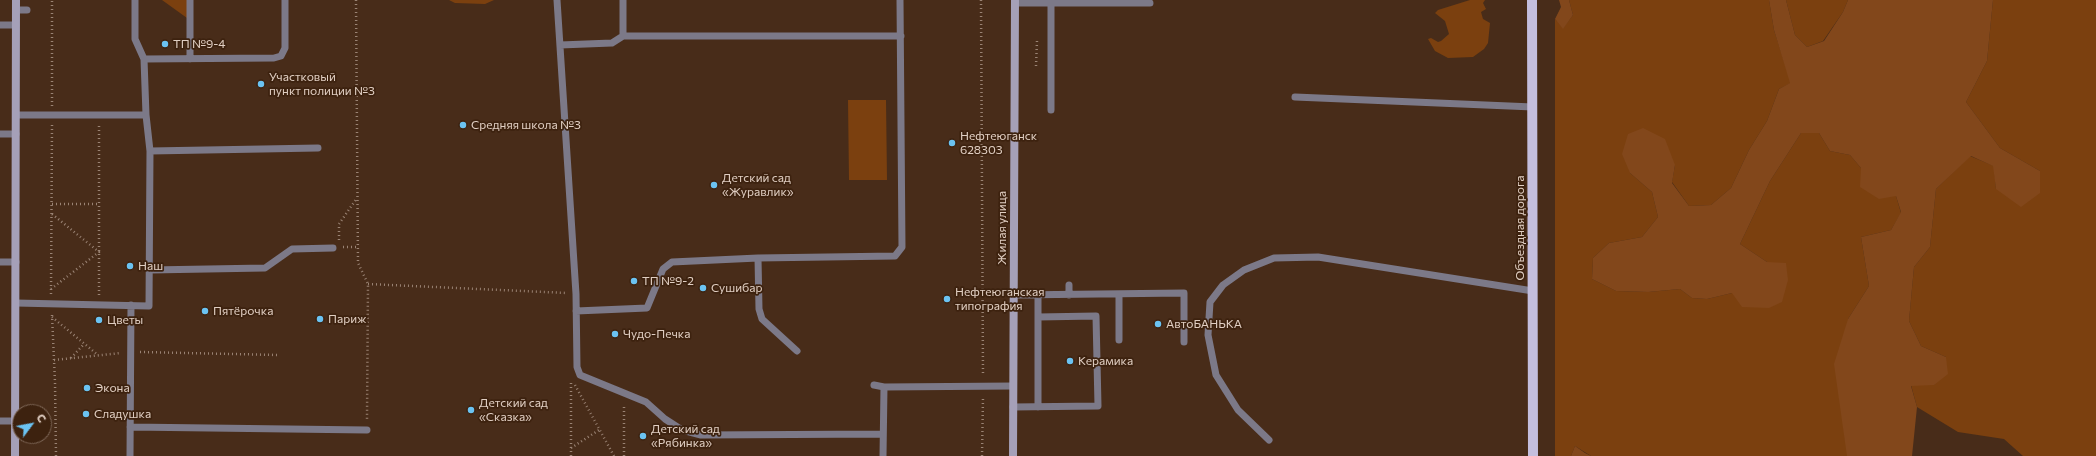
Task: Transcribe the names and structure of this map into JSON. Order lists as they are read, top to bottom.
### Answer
{
  "streets": {
    "main road": ["Жилая улица", "Объездная дорога"]
  },
  "places": [
    "ТП №9-4",
    "Участковый пункт полиции №3",
    "Средняя школа №3",
    "Нефтеюганск 628303",
    "Детский сад «Журавлик»",
    "Наш",
    "ТП №9-2",
    "Сушибар",
    "Нефтеюганская типография",
    "Пятёрочка",
    "Париж",
    "Цветы",
    "АвтоБАНЬКА",
    "Чудо-Печка",
    "Керамика",
    "Экона",
    "Детский сад «Сказка»",
    "Сладушка",
    "Детский сад «Рябинка»"
  ],
  "north": "top right"
}
